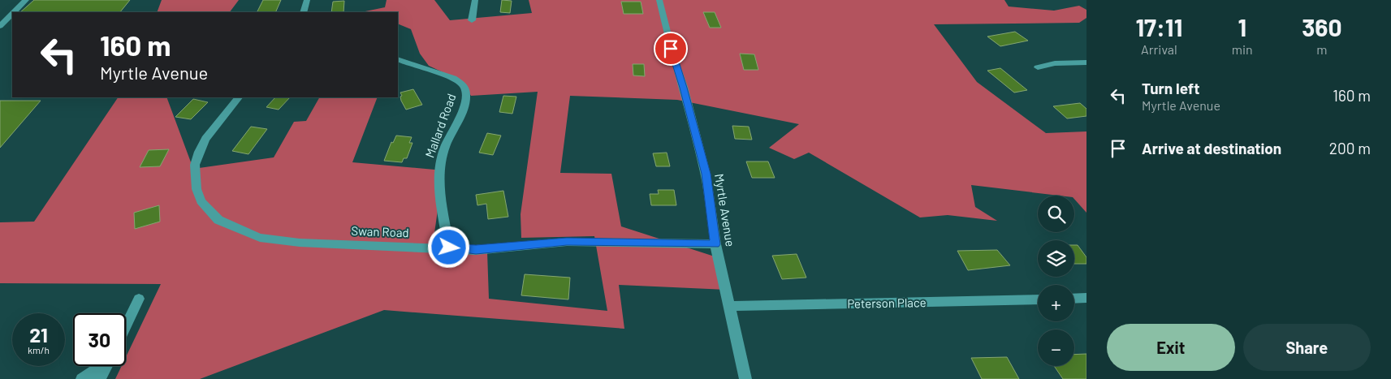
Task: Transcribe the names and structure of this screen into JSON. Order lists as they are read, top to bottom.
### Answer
{
  "streets": {
    "street": [
      "Mallard Road",
      "Myrtle Avenue",
      "Swan Road",
      "Peterson Place"
    ]
  },
  "crossings": [
    ["Mallard Road", "Swan Road"],
    ["Myrtle Avenue", "Swan Road"],
    ["Myrtle Avenue", "Peterson Place"]
  ],
  "page": {
    "eta": [
      "17:11",
      "Arrival",
      "1",
      "min",
      "360",
      "m"
    ],
    "turn": ["160 m", "Myrtle Avenue"],
    "list": [
      {
        "name": "Turn left",
        "note": "Myrtle Avenue",
        "value": "160 m"
      },
      {
        "name": "Arrive at destination",
        "value": "200 m"
      }
    ],
    "map_buttons": ["+", "−"],
    "speed": "21 km/h",
    "limit": "30",
    "buttons": ["Exit", "Share"]
  }
}
